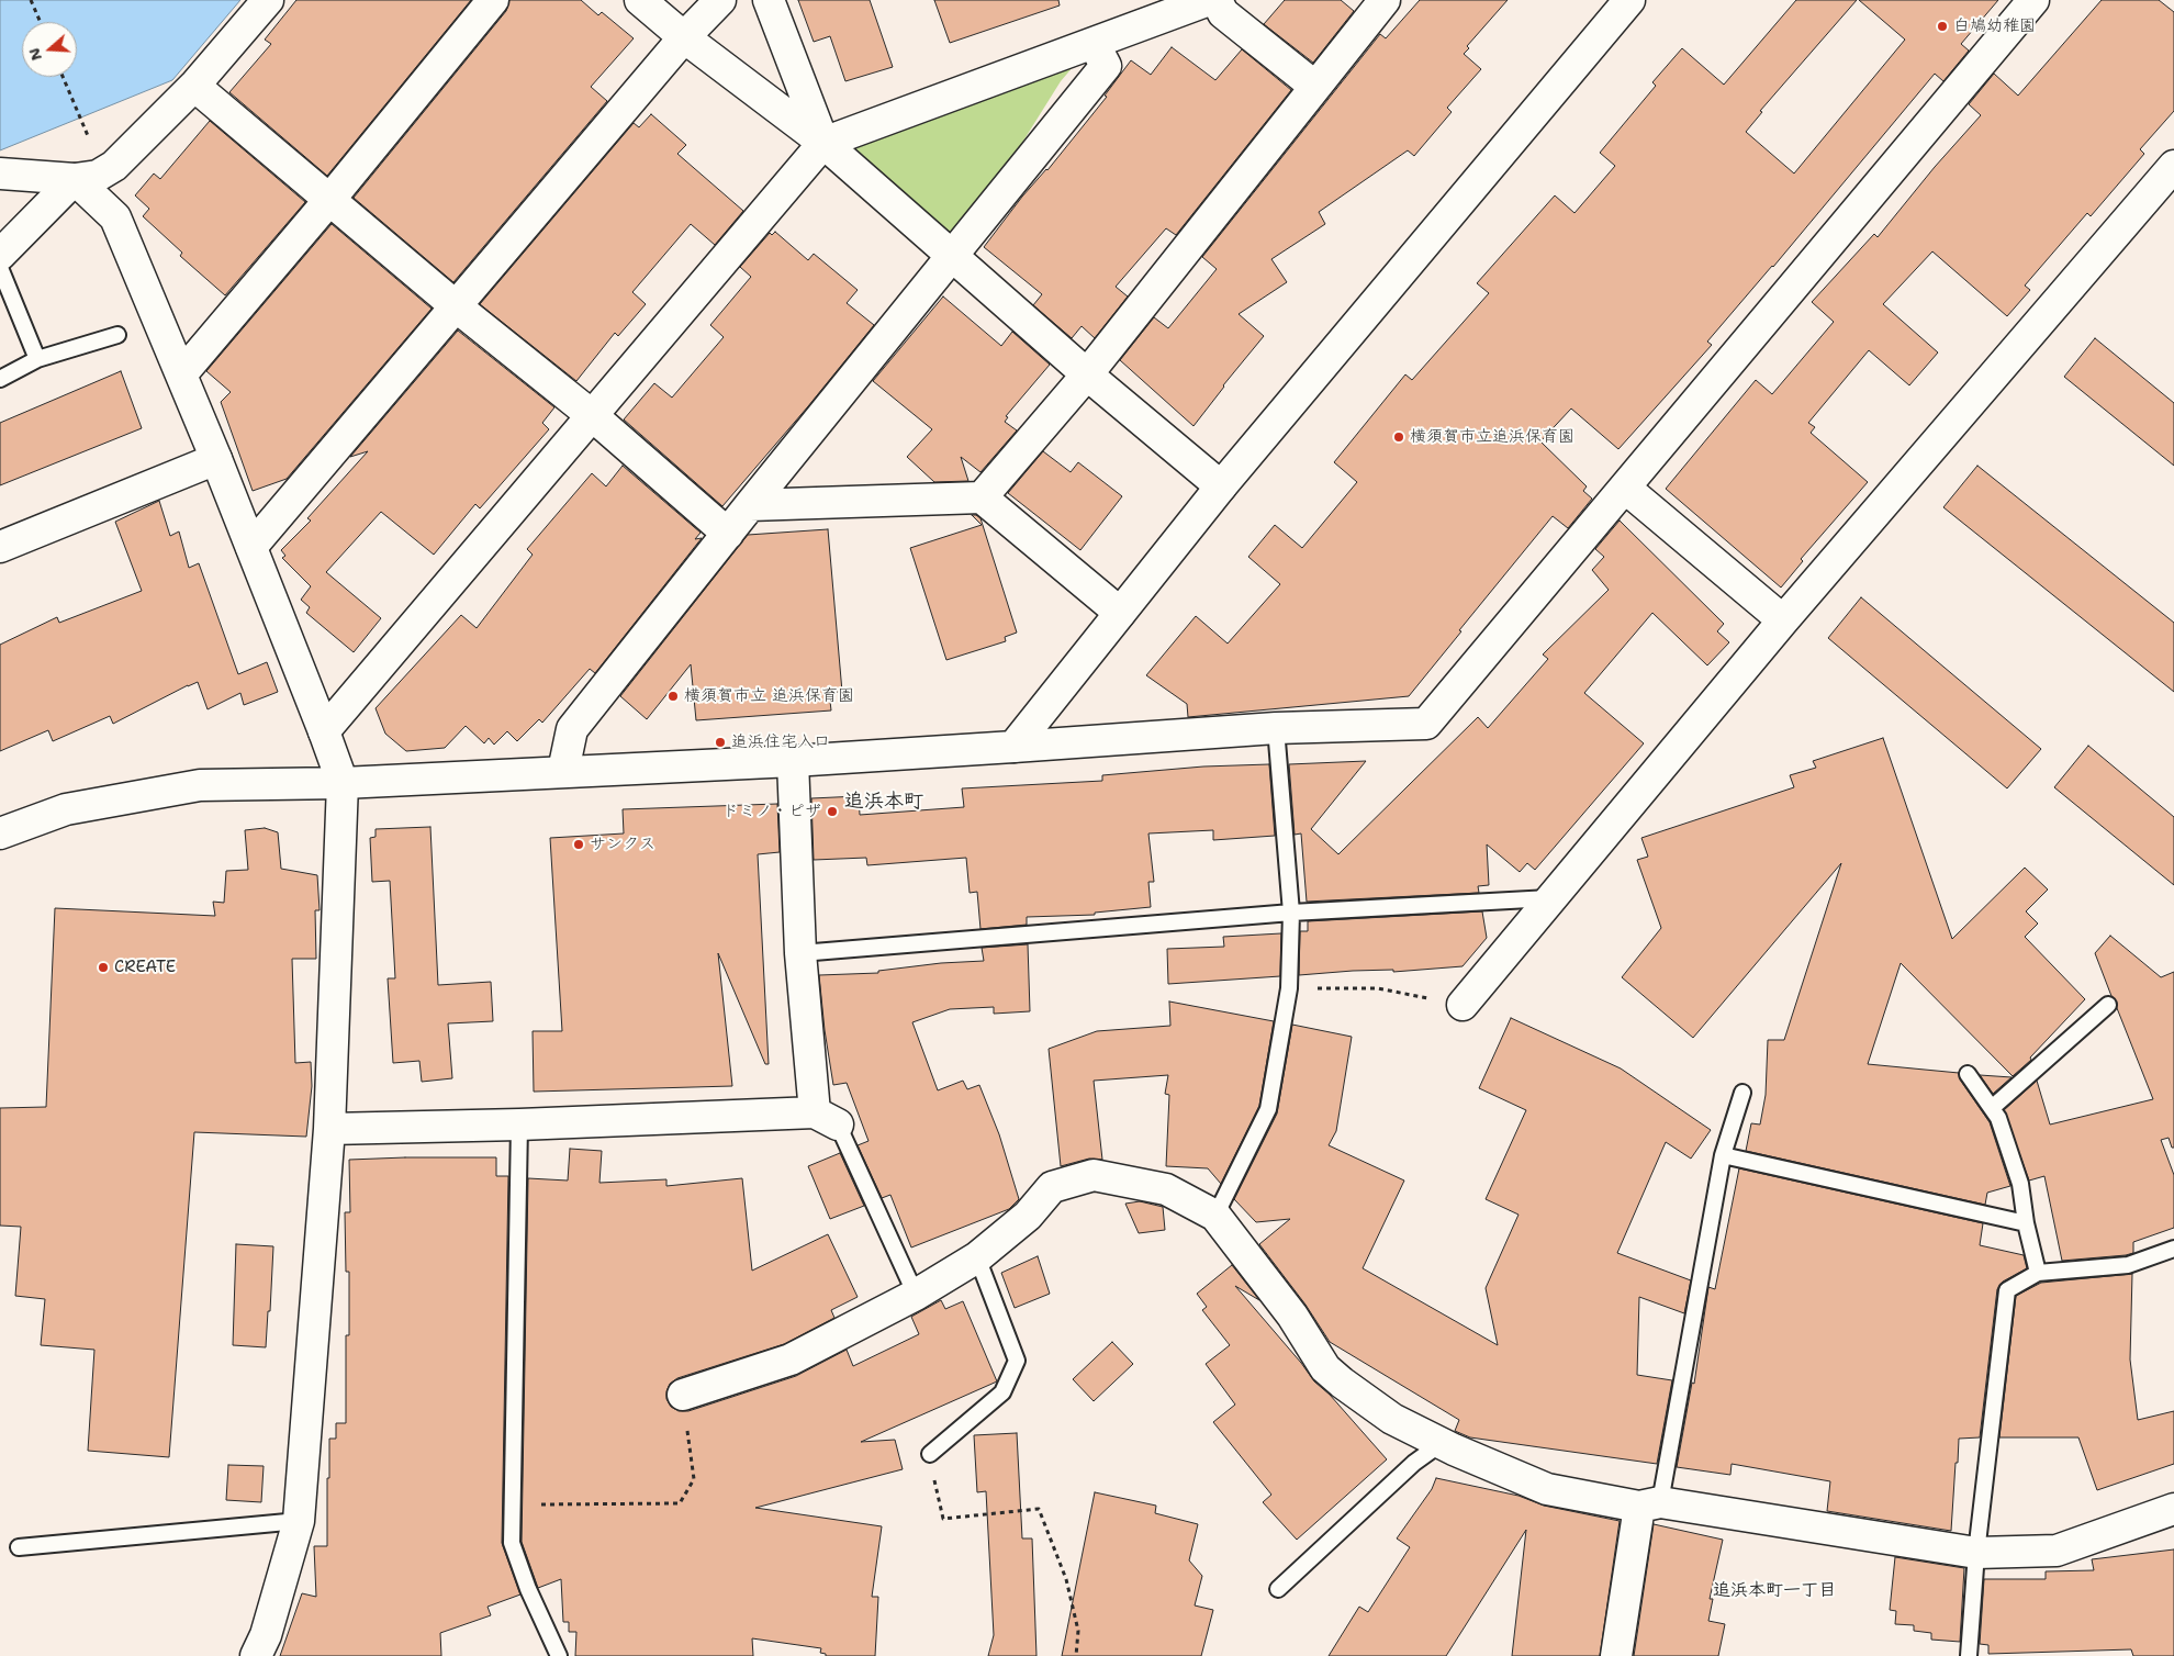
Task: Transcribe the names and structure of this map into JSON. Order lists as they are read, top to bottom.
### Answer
{
  "districts": ["追浜本町", "追浜本町一丁目"],
  "places": [
    "白鳩幼稚園",
    "横須賀市立追浜保育園",
    "横須賀市立 追浜保育園",
    "追浜住宅入口",
    "ドミノ・ピザ",
    "サンクス",
    "CREATE"
  ],
  "north": "left"
}
